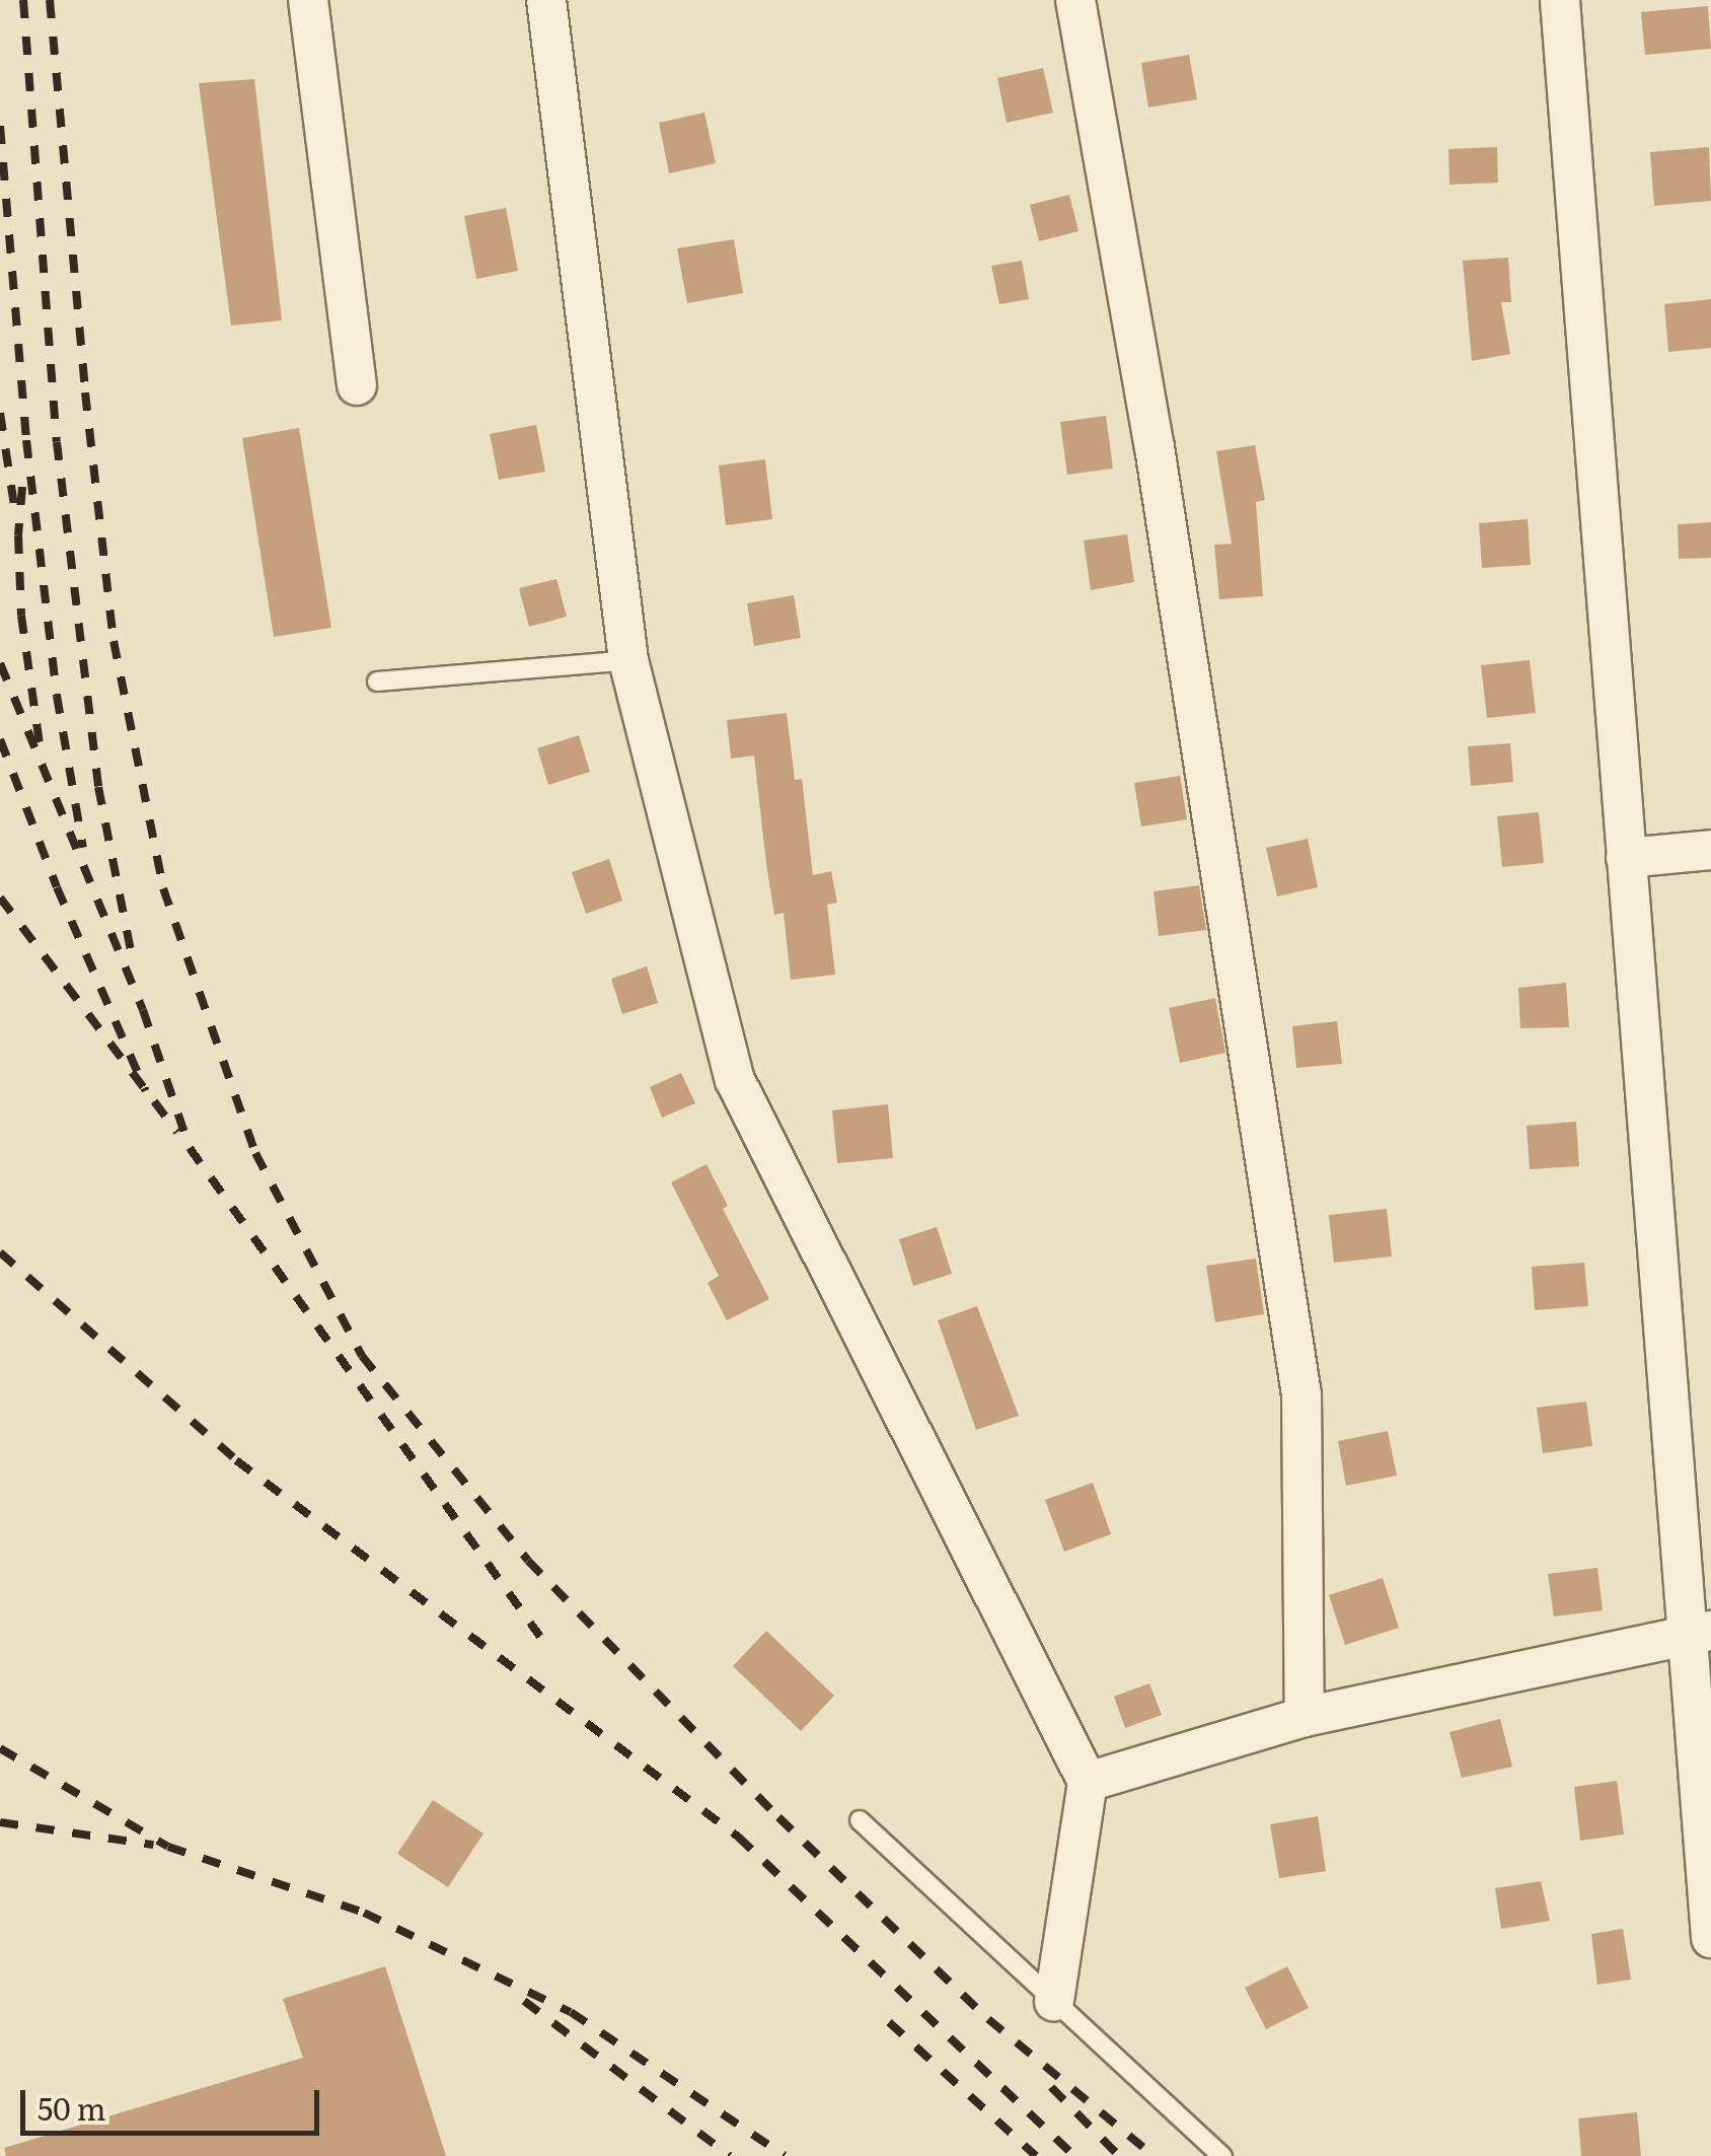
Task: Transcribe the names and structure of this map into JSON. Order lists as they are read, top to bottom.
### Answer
{
  "scale_bar": "50 m"
}
